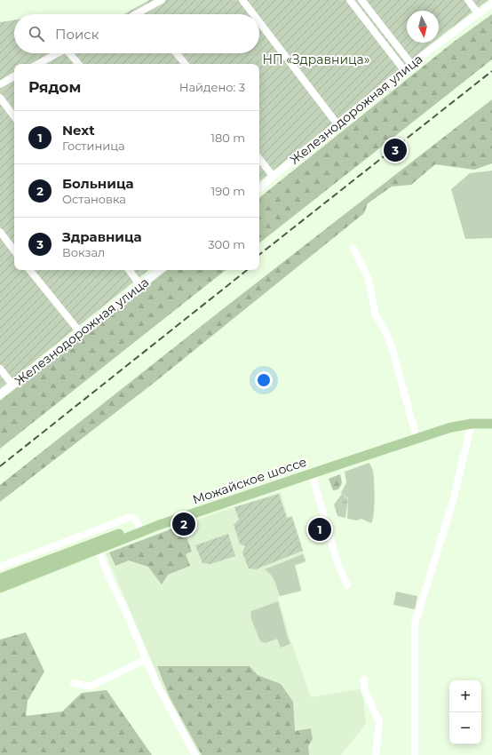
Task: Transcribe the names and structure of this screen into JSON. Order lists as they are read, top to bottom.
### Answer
{
  "streets": {
    "main road": ["Можайское шоссе"],
    "street": ["Железнодорожная улица"]
  },
  "parks": ["НП «Здравница»"],
  "north": "bottom",
  "page": {
    "search": "Поиск",
    "heading": ["Рядом", "Найдено: 3"],
    "list": [
      {
        "mark": "1",
        "name": "Next",
        "note": "Гостиница",
        "value": "180 m"
      },
      {
        "mark": "2",
        "name": "Больница",
        "note": "Остановка",
        "value": "190 m"
      },
      {
        "mark": "3",
        "name": "Здравница",
        "note": "Вокзал",
        "value": "300 m"
      }
    ],
    "pins": ["3", "2", "1"],
    "map_buttons": ["+", "−"]
  }
}
